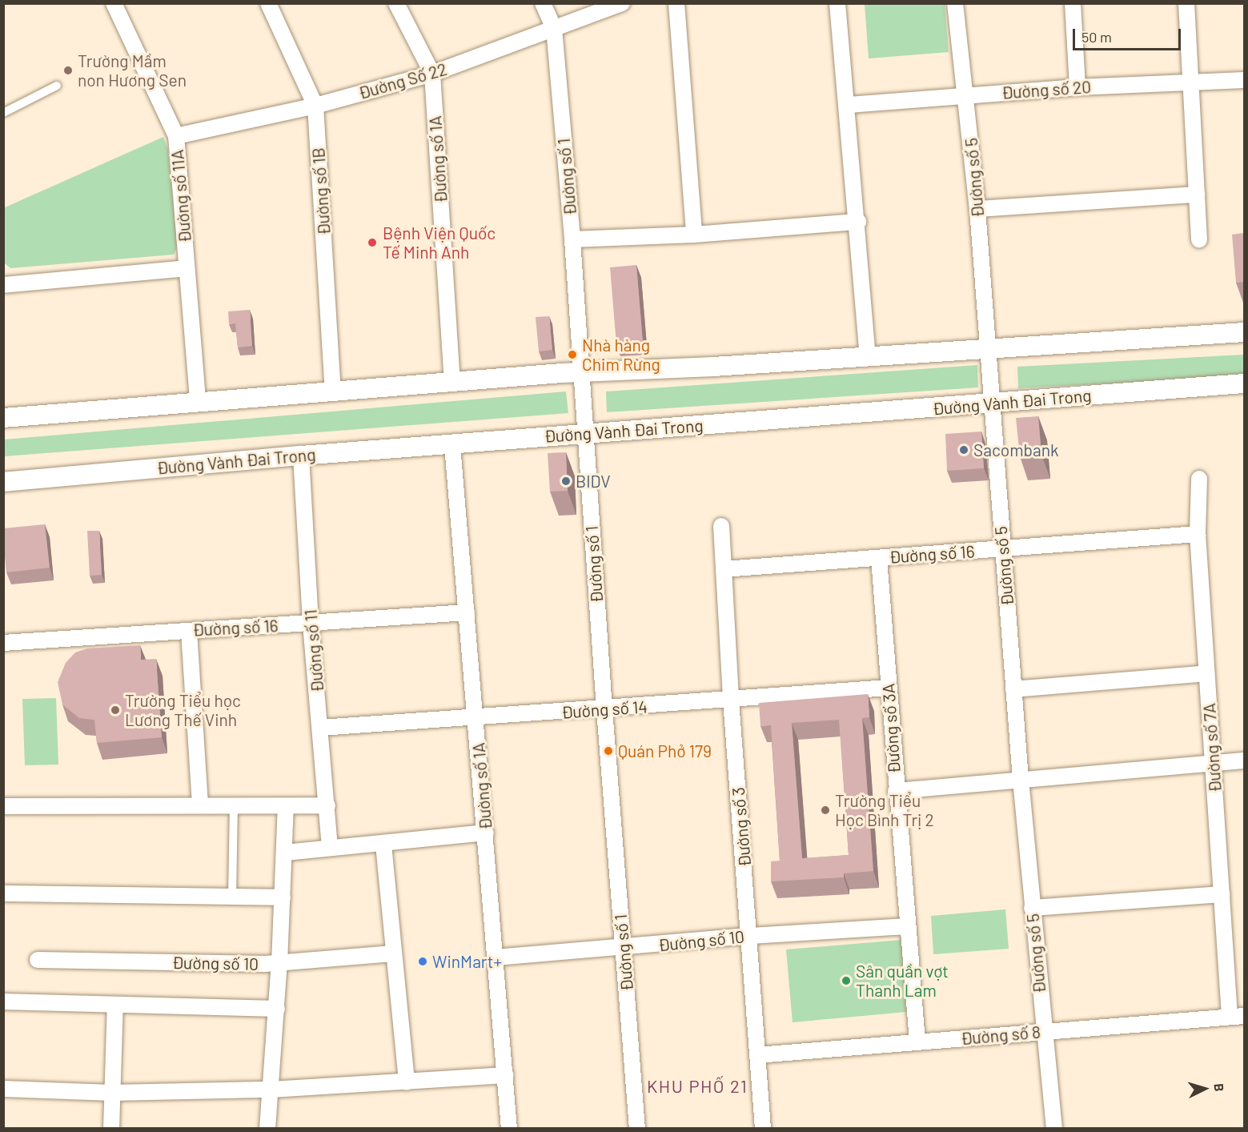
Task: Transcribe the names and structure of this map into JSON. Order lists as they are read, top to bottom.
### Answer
{
  "streets": {
    "street": [
      "Đường Số 22",
      "Đường số 20",
      "Đường số 1A",
      "Đường số 1",
      "Đường số 5",
      "Đường số 1B",
      "Đường số 11A",
      "Đường Vành Đai Trong",
      "Đường số 16",
      "Đường số 11",
      "Đường số 14",
      "Đường số 3A",
      "Đường số 7A",
      "Đường số 3",
      "Đường số 10",
      "Đường số 8"
    ]
  },
  "crossings": [
    ["Đường Số 22", "Đường số 1A"],
    ["Đường Số 22", "Đường số 1"],
    ["Đường Số 22", "Đường số 1B"],
    ["Đường Số 22", "Đường số 11A"],
    ["Đường số 20", "Đường số 5"],
    ["Đường số 1A", "Đường Vành Đai Trong"],
    ["Đường số 1A", "Đường số 16"],
    ["Đường số 1A", "Đường số 14"],
    ["Đường số 1A", "Đường số 10"],
    ["Đường số 1", "Đường Vành Đai Trong"],
    ["Đường số 1", "Đường số 14"],
    ["Đường số 1", "Đường số 10"],
    ["Đường số 5", "Đường Vành Đai Trong"],
    ["Đường số 5", "Đường số 16"],
    ["Đường số 5", "Đường số 8"],
    ["Đường Vành Đai Trong", "Đường số 11"],
    ["Đường số 16", "Đường số 11"],
    ["Đường số 16", "Đường số 3A"],
    ["Đường số 16", "Đường số 7A"],
    ["Đường số 16", "Đường số 3"],
    ["Đường số 11", "Đường số 14"],
    ["Đường số 14", "Đường số 3A"],
    ["Đường số 14", "Đường số 3"],
    ["Đường số 3A", "Đường số 10"],
    ["Đường số 3A", "Đường số 8"],
    ["Đường số 7A", "Đường số 8"],
    ["Đường số 3", "Đường số 10"],
    ["Đường số 3", "Đường số 8"]
  ],
  "districts": ["KHU PHỐ 21"],
  "places": [
    "Trường Mầm non Hương Sen",
    "Bệnh Viện Quốc Tế Minh Anh",
    "Nhà hàng Chim Rừng",
    "Sacombank",
    "BIDV",
    "Trường Tiểu học Lương Thế Vinh",
    "Quán Phở 179",
    "Trường Tiểu Học Bình Trị 2",
    "WinMart+",
    "Sân quần vợt Thanh Lam"
  ],
  "scale_bar": "50 m",
  "north": "right"
}
